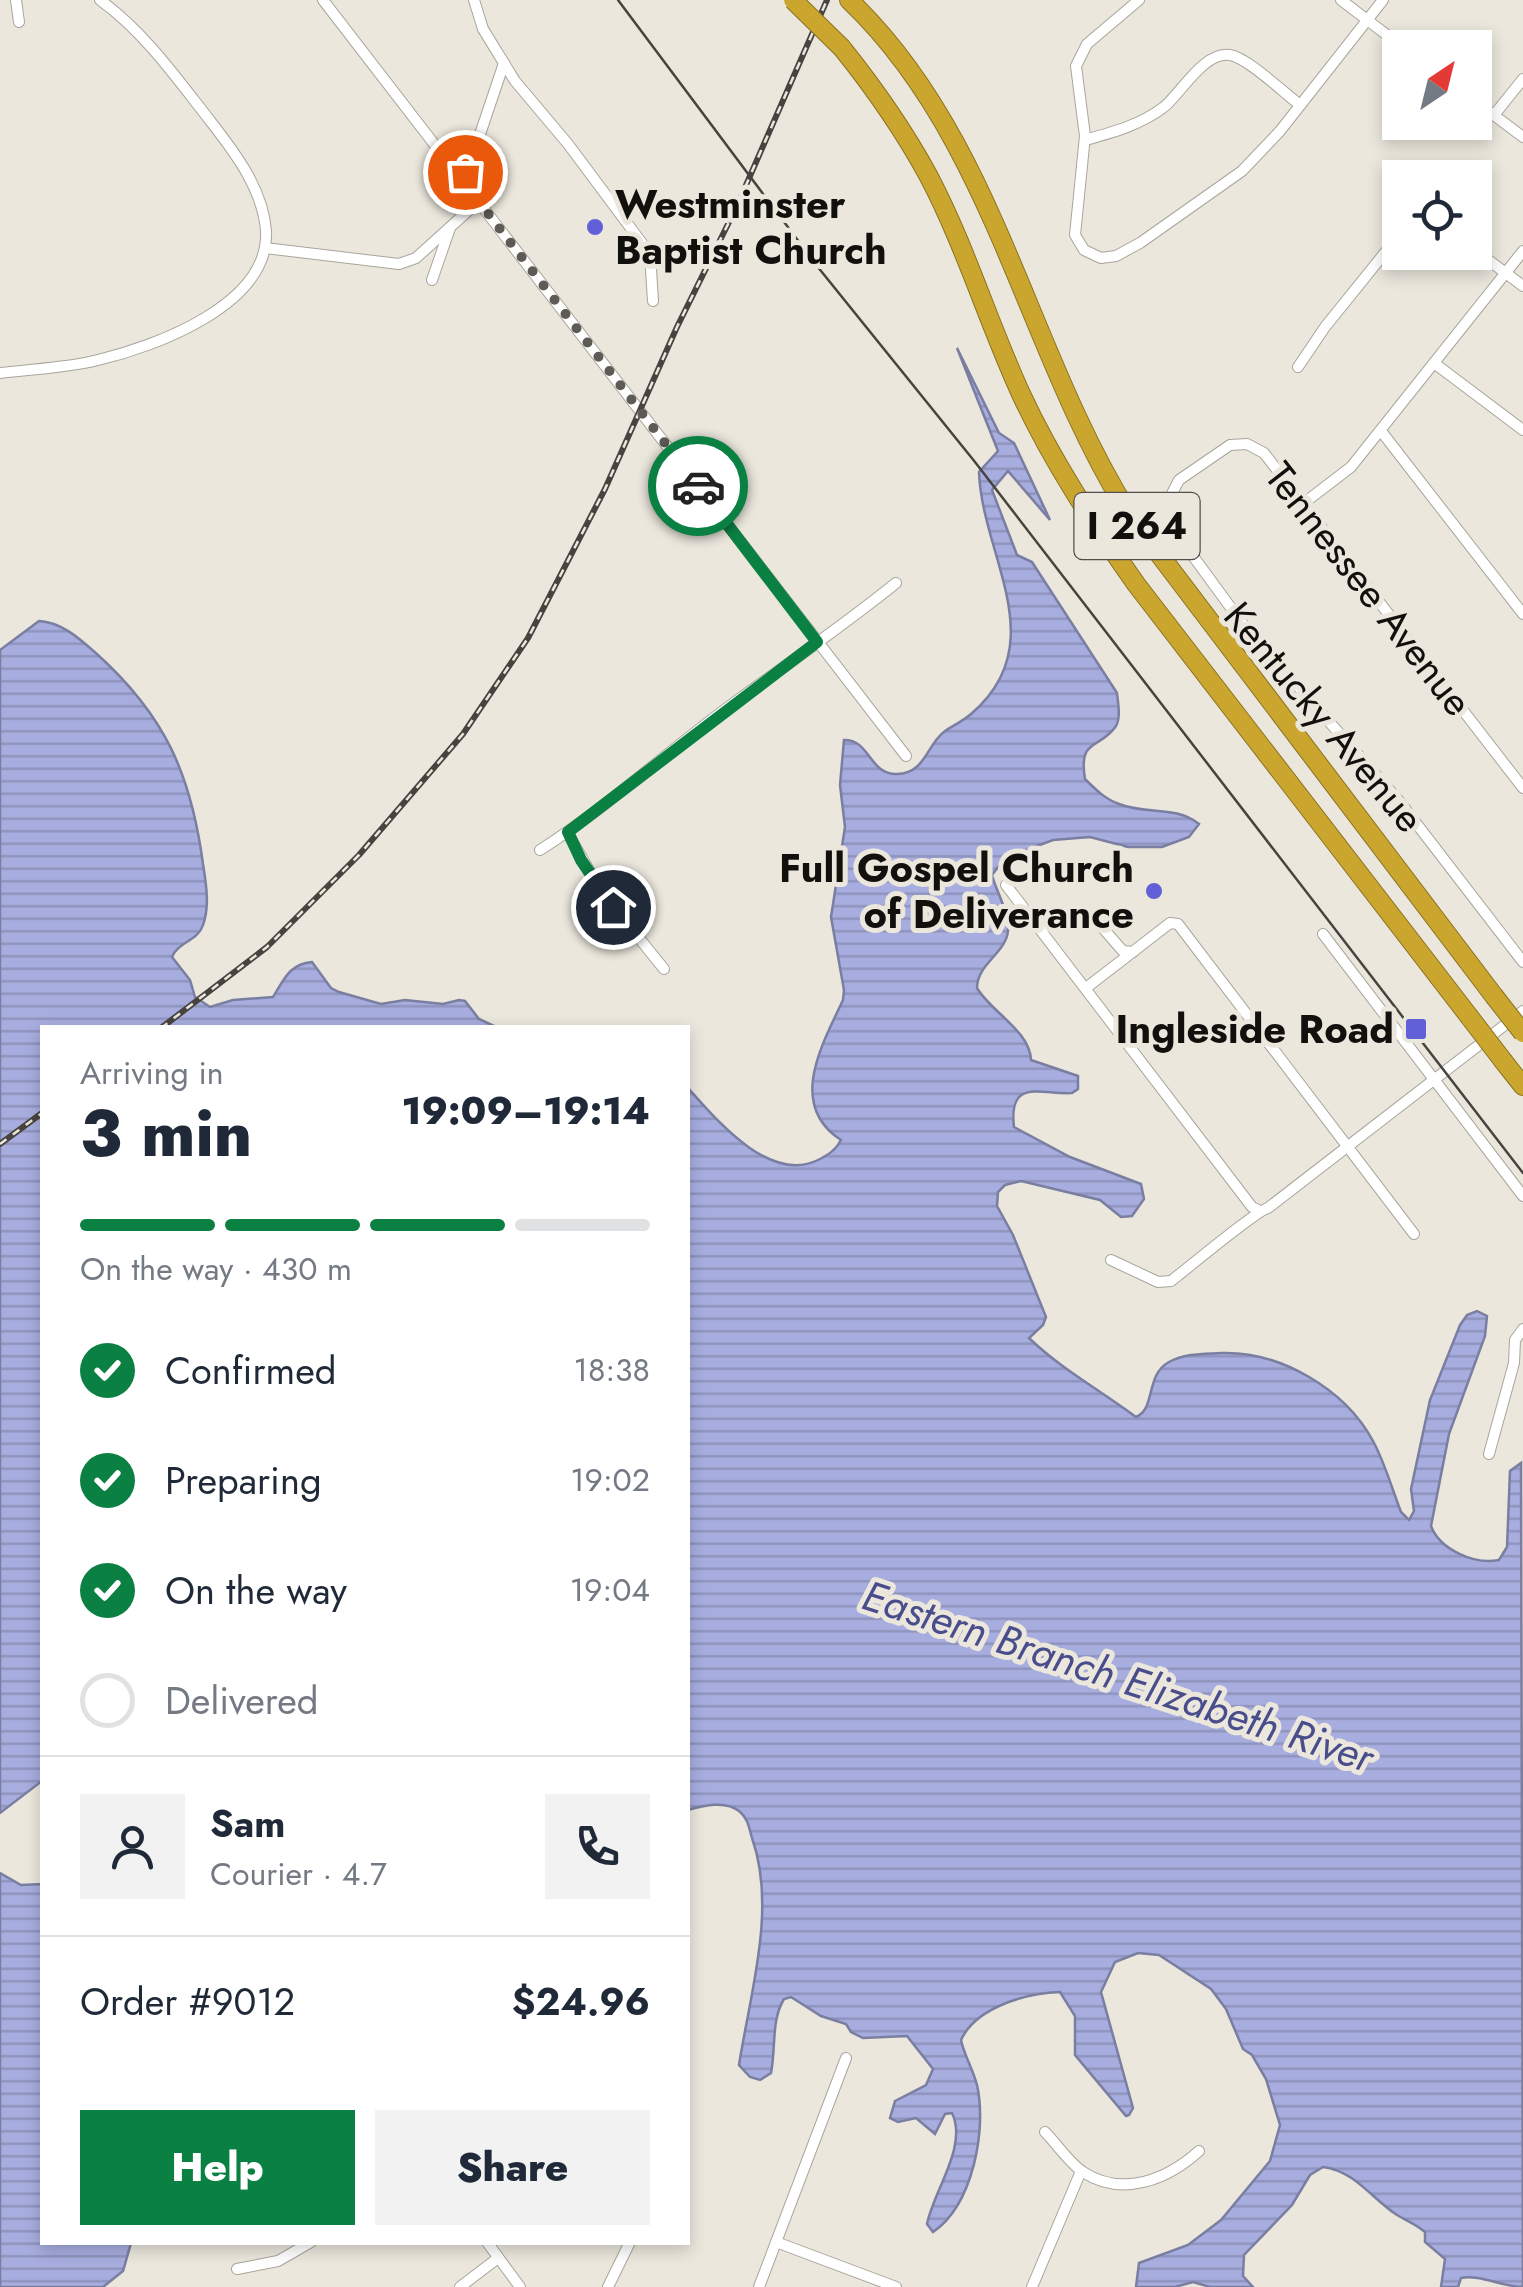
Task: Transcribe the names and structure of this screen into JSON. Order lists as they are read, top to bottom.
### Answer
{
  "streets": {
    "highway": ["I 264"],
    "street": ["Tennessee Avenue", "Kentucky Avenue"]
  },
  "crossings": [
    ["Tennessee Avenue", "Kentucky Avenue"]
  ],
  "water": ["Eastern Branch Elizabeth River"],
  "places": {
    "other": ["Westminster Baptist Church", "Full Gospel Church of Deliverance"],
    "transit": ["Ingleside Road"]
  },
  "north": "top right",
  "page": {
    "heading": ["3 min", "Arriving in", "19:09–19:14"],
    "panel": [
      "Sam",
      "Courier · 4.7",
      "Order #9012",
      "$24.96"
    ],
    "bar": "On the way · 430 m",
    "list": [
      ["Confirmed", "18:38"],
      ["Preparing", "19:02"],
      ["On the way", "19:04"],
      "Delivered"
    ],
    "buttons": ["Help", "Share"]
  }
}
